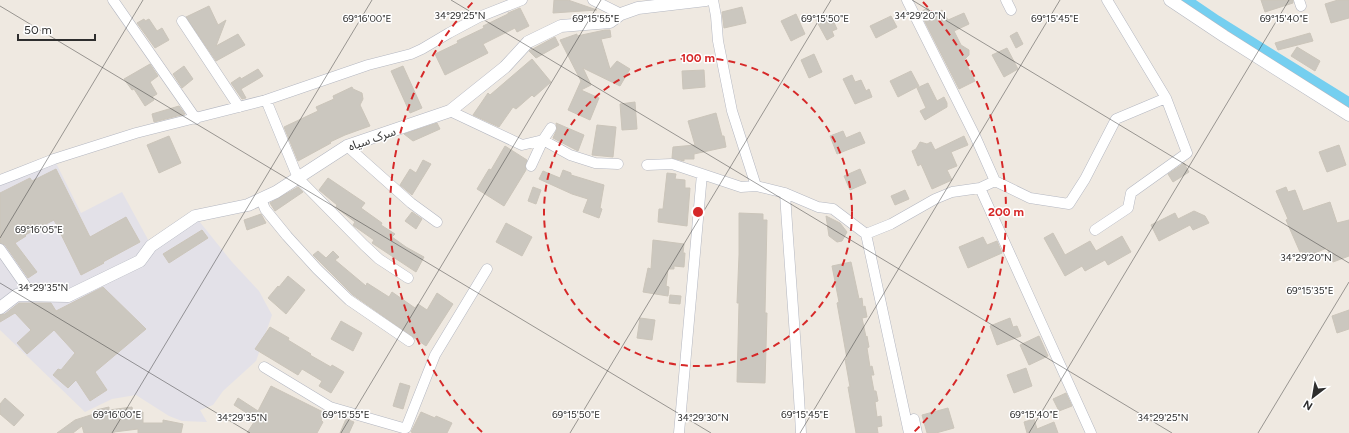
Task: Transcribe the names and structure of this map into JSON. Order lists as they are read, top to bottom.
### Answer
{
  "streets": {
    "street": ["سرک سیاه"]
  },
  "scale_bar": "50 m",
  "north": "bottom left",
  "coordinates": [
    "34°29'20\"N",
    "34°29'25\"N",
    "69°16'00\"E",
    "69°15'55\"E",
    "69°15'50\"E",
    "69°15'45\"E",
    "69°15'40\"E",
    "69°16'05\"E",
    "34°29'35\"N",
    "69°15'35\"E",
    "34°29'30\"N"
  ],
  "rings": ["100 m", "200 m"]
}
